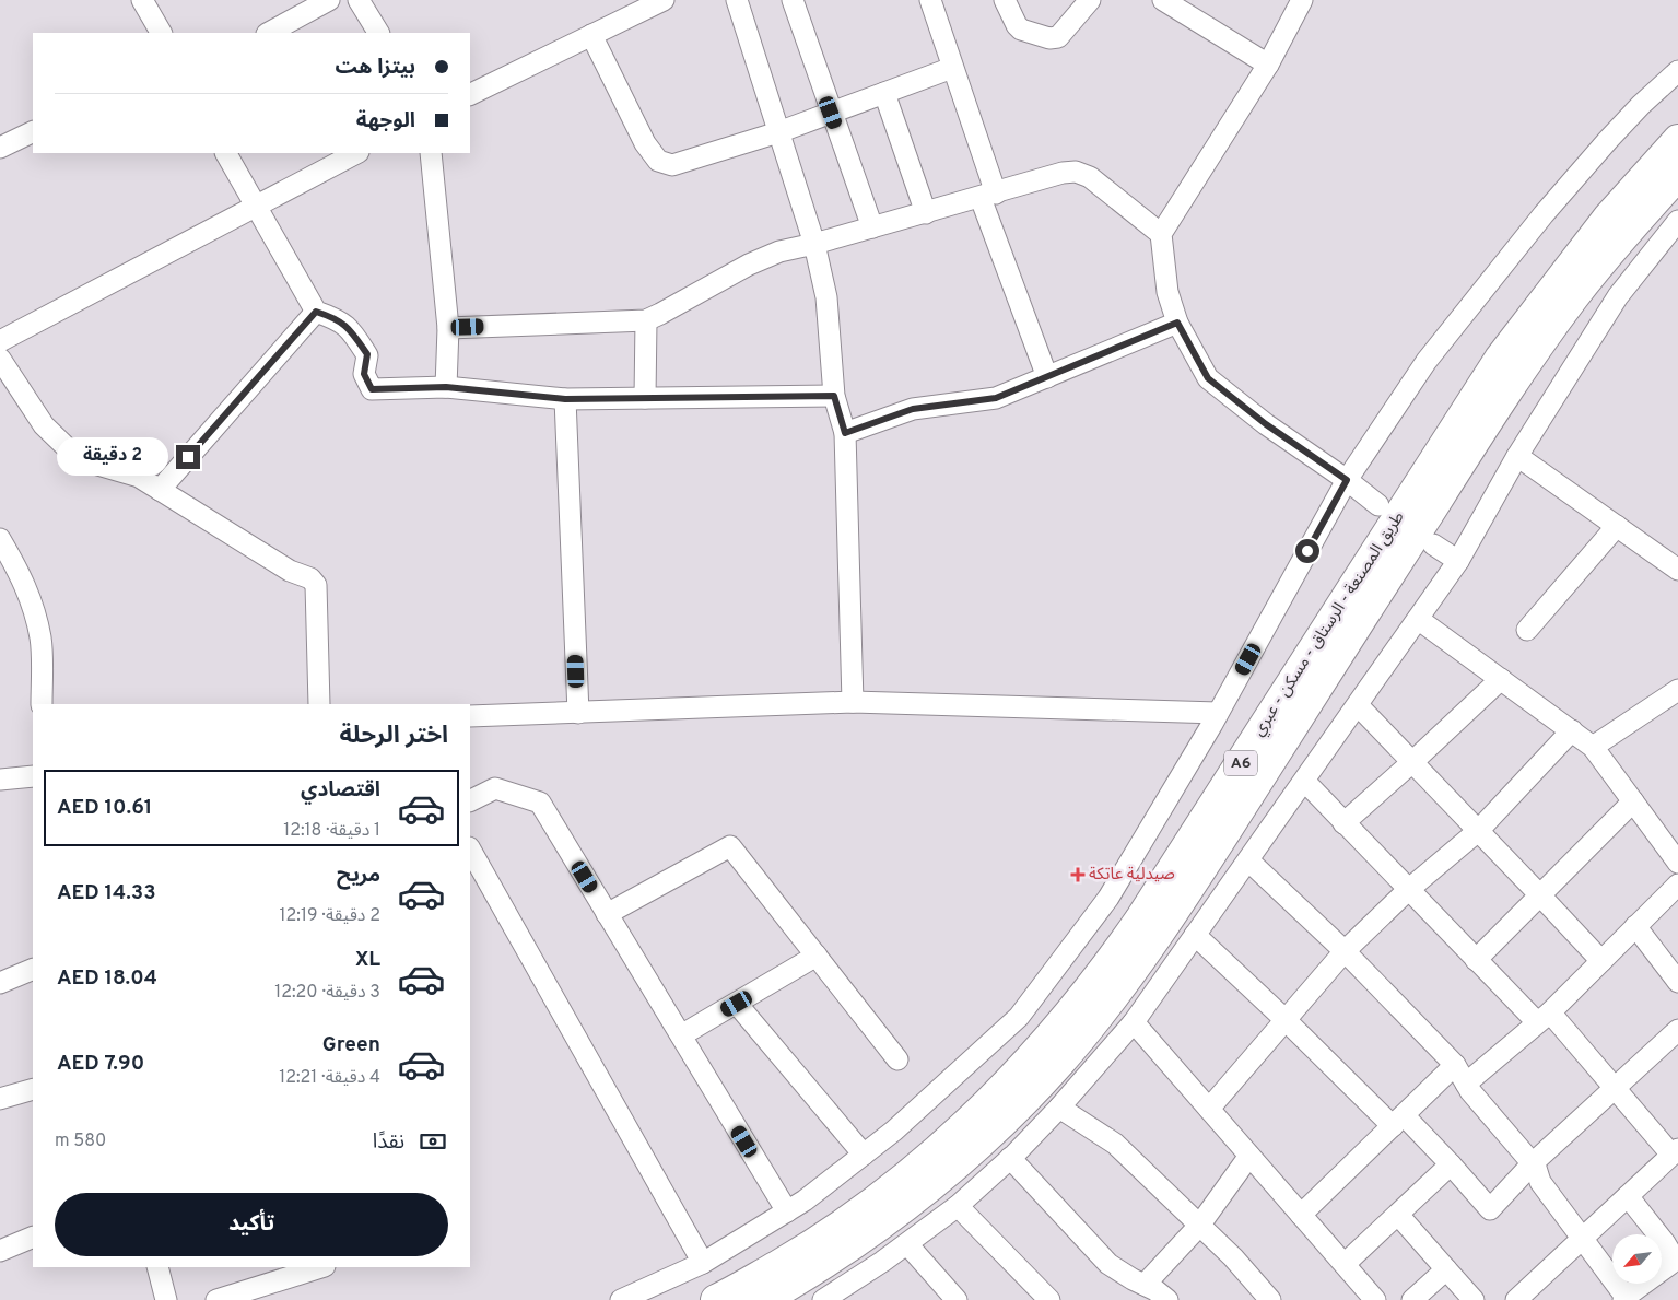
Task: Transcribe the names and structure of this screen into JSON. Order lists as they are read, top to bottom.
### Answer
{
  "streets": {
    "highway": ["طريق المصنعة - الرستاق - مسكن - عبري", "A6"]
  },
  "places": {
    "health": ["صيدلية عاتكة"]
  },
  "north": "bottom left",
  "page": {
    "banner": ["بيتزا هت", "الوجهة"],
    "bubble": "2 دقيقة",
    "heading": "اختر الرحلة",
    "list": [
      {
        "name": "اقتصادي",
        "note": "1 دقيقة · 12:18",
        "value": "AED 10.61"
      },
      {
        "name": "مريح",
        "note": "2 دقيقة · 12:19",
        "value": "AED 14.33"
      },
      {
        "name": "XL",
        "note": "3 دقيقة · 12:20",
        "value": "AED 18.04"
      },
      {
        "name": "Green",
        "note": "4 دقيقة · 12:21",
        "value": "AED 7.90"
      }
    ],
    "pay": ["نقدًا", "580 m"],
    "buttons": "تأكيد"
  }
}
